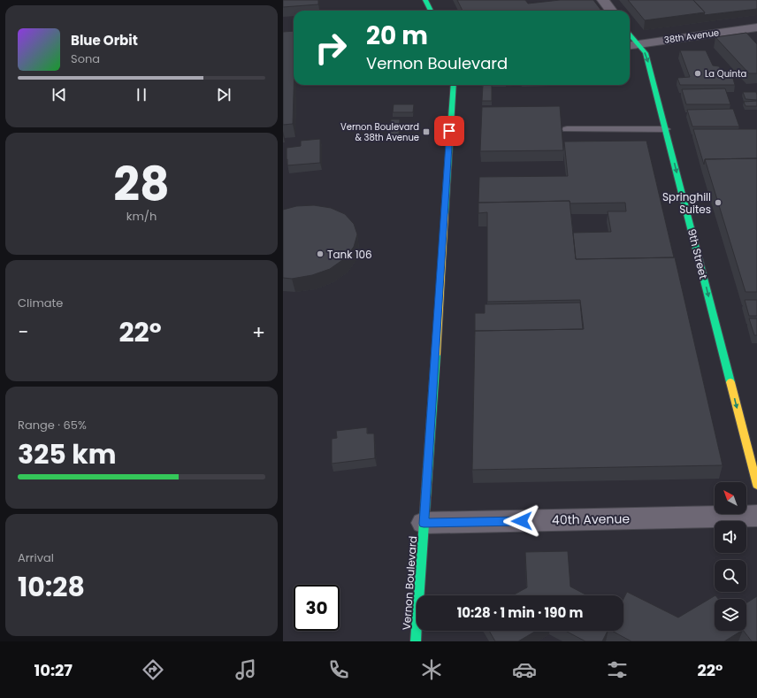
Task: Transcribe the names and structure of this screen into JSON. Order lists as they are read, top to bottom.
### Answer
{
  "streets": {
    "main road": ["9th Street", "Vernon Boulevard"],
    "street": ["38th Avenue", "40th Avenue"]
  },
  "crossings": [
    ["38th Avenue", "9th Street"],
    ["40th Avenue", "Vernon Boulevard"]
  ],
  "one_way": ["9th Street"],
  "places": {
    "other": ["La Quinta", "Springhill Suites", "Tank 106"],
    "transit": ["Vernon Boulevard & 38th Avenue"]
  },
  "north": "top left",
  "page": {
    "turn": ["20 m", "Vernon Boulevard"],
    "song": ["Blue Orbit", "Sona"],
    "tile": [
      ["28", "km/h"],
      "Climate",
      ["Range · 65%", "325 km"],
      ["Arrival", "10:28"]
    ],
    "heat": ["−", "22°", "+"],
    "limit": "30",
    "trip": "10:28 · 1 min · 190 m",
    "tabs": ["10:27", "22°"]
  }
}
